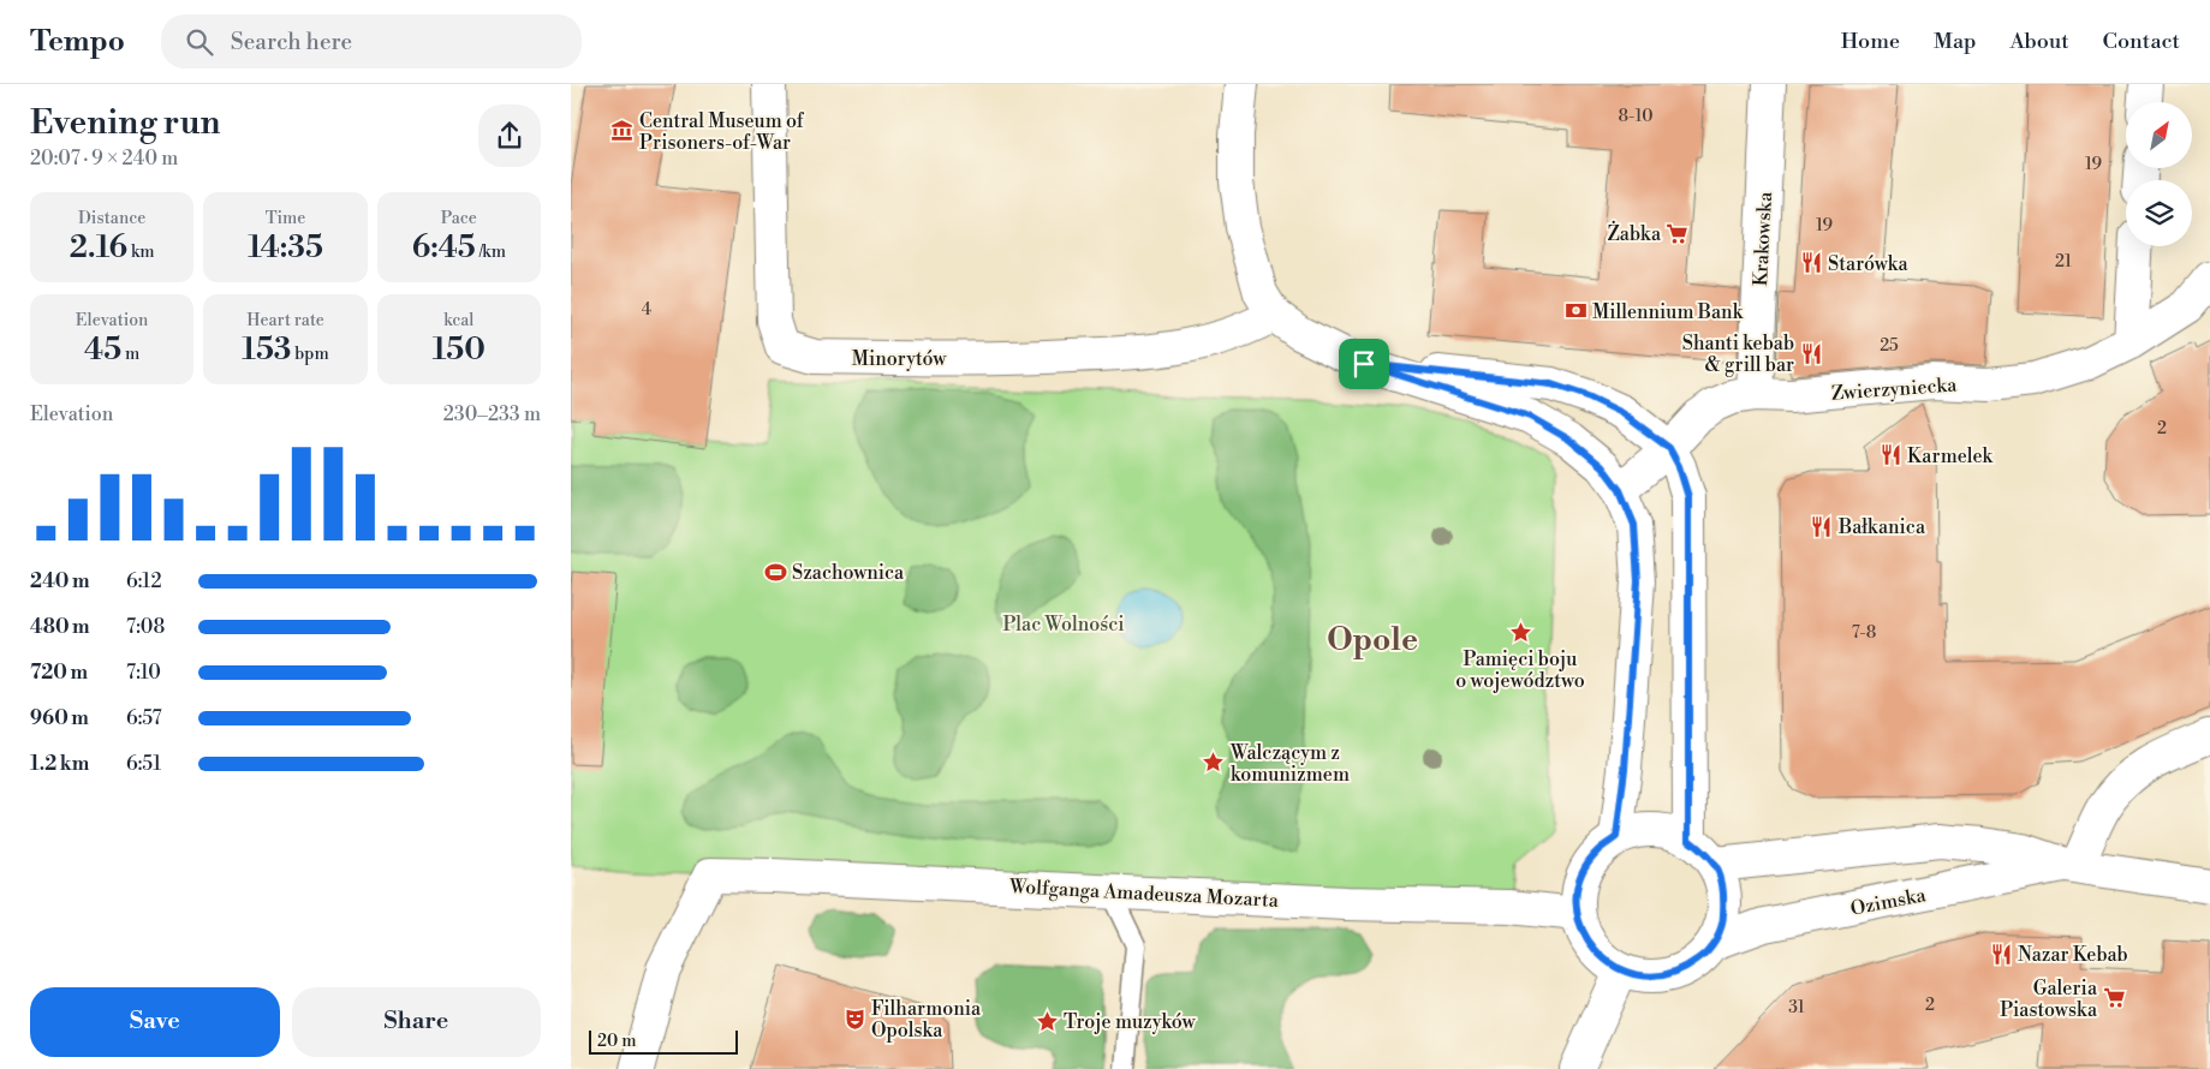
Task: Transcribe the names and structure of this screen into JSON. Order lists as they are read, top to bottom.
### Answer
{
  "streets": {
    "street": [
      "Krakowska",
      "Minorytów",
      "Zwierzyniecka",
      "Wolfganga Amadeusza Mozarta",
      "Ozimska"
    ]
  },
  "crossings": [
    ["Krakowska", "Zwierzyniecka"],
    ["Wolfganga Amadeusza Mozarta", "Ozimska"]
  ],
  "districts": ["Opole"],
  "parks": ["Plac Wolności"],
  "places": {
    "museum": ["Central Museum of Prisoners-of-War"],
    "supermarket": ["Żabka", "Galeria Piastowska"],
    "restaurant": [
      "Starówka",
      "Shanti kebab & grill bar",
      "Karmelek",
      "Bałkanica",
      "Nazar Kebab"
    ],
    "bank": ["Millennium Bank"],
    "sports": ["Szachownica"],
    "place": ["Pamięci boju o województwo", "Walczącym z komunizmem", "Troje muzyków"],
    "theatre": ["Filharmonia Opolska"]
  },
  "house_numbers": [
    "8-10",
    "19",
    "19",
    "21",
    "4",
    "25",
    "2",
    "7-8",
    "2",
    "31"
  ],
  "scale_bar": "20 m",
  "north": "top right",
  "page": {
    "header": "Tempo",
    "search": "Search here",
    "nav": [
      "Home",
      "Map",
      "About",
      "Contact"
    ],
    "heading": ["Evening run", "20:07 · 9 × 240 m"],
    "stats": [
      ["Distance", "2.16 km"],
      ["Time", "14:35"],
      ["Pace", "6:45 /km"],
      ["Elevation", "45 m"],
      ["Heart rate", "153 bpm"],
      ["kcal", "150"]
    ],
    "chart": ["Elevation", "230–233 m"],
    "list": [
      {
        "name": "240 m",
        "note": "6:12"
      },
      {
        "name": "480 m",
        "note": "7:08"
      },
      {
        "name": "720 m",
        "note": "7:10"
      },
      {
        "name": "960 m",
        "note": "6:57"
      },
      {
        "name": "1.2 km",
        "note": "6:51"
      }
    ],
    "buttons": ["Save", "Share"],
    "scale": "20 m"
  }
}
